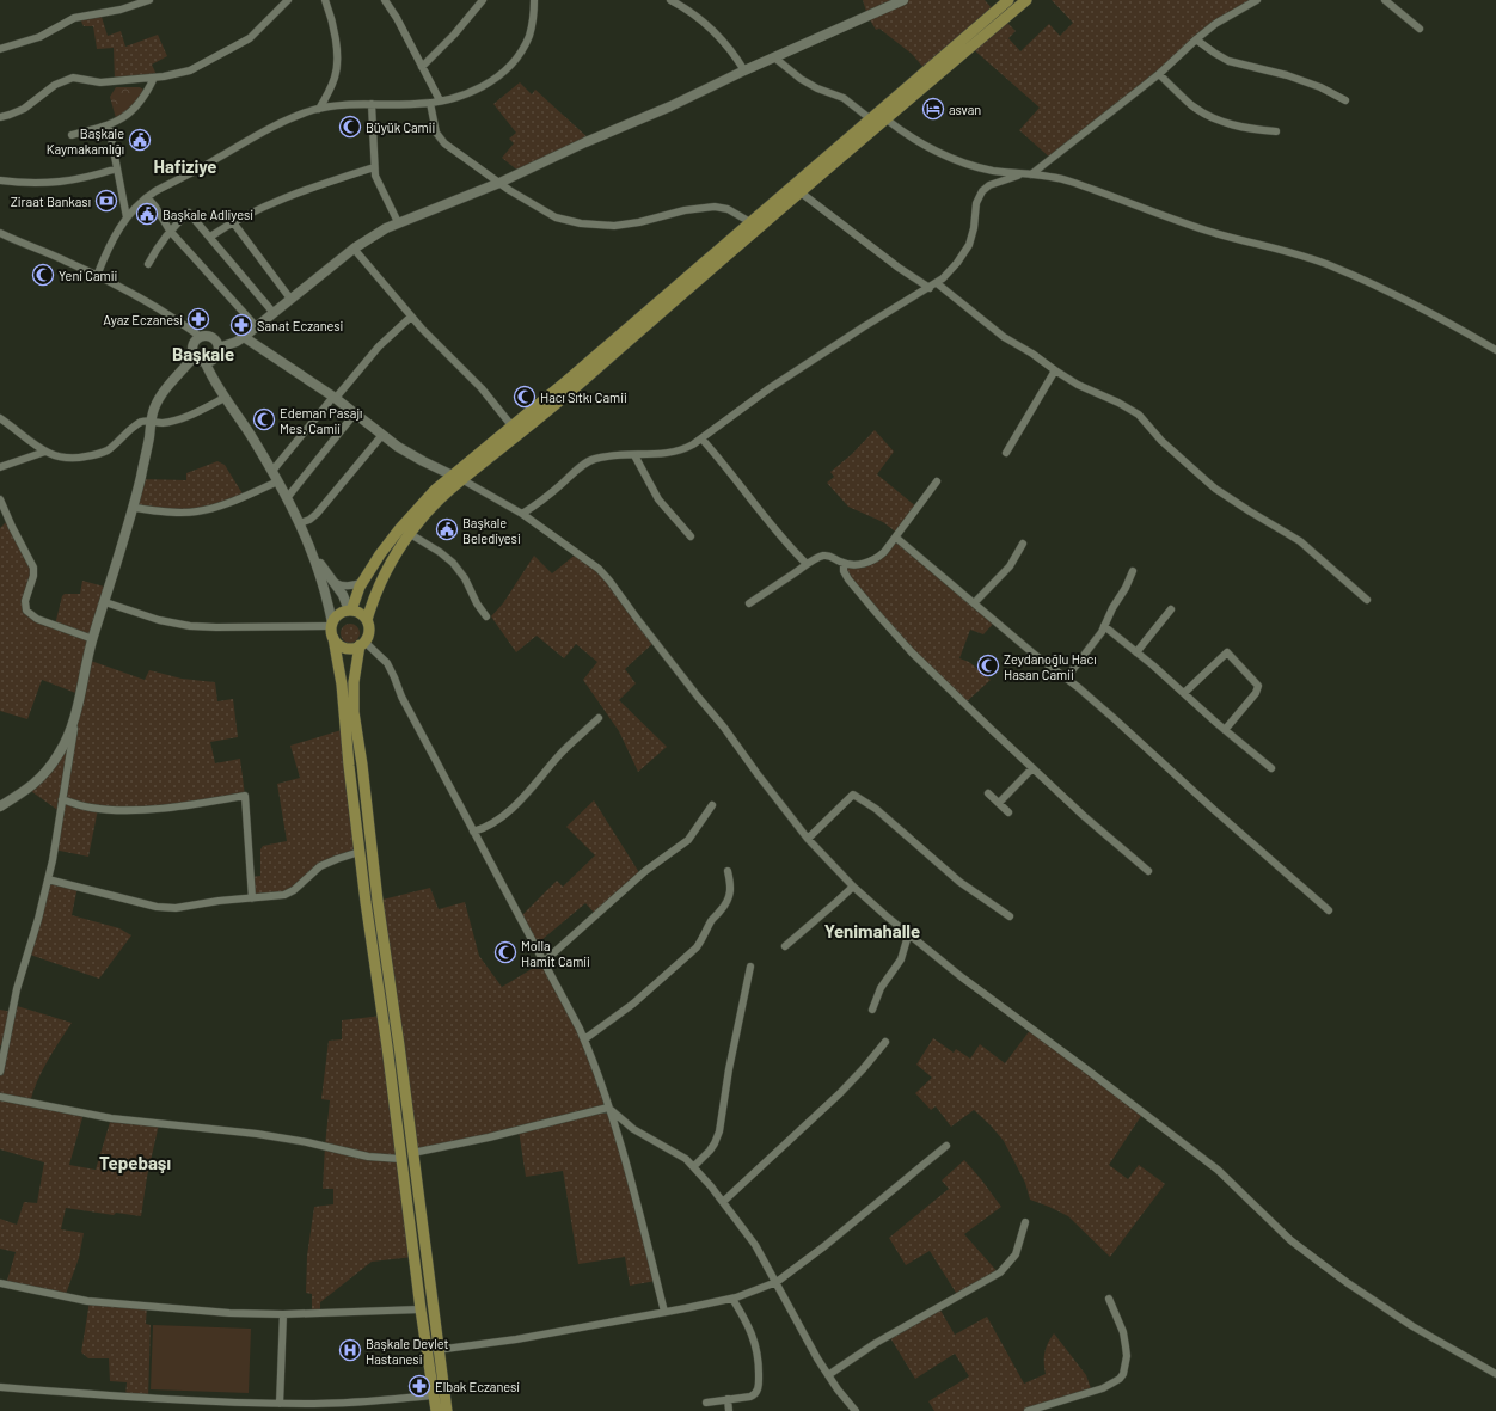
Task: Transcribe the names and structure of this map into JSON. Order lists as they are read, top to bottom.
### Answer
{
  "districts": [
    "Hafiziye",
    "Başkale",
    "Yenimahalle",
    "Tepebaşı"
  ],
  "places": {
    "hotel": ["asvan"],
    "mosque": [
      "Büyük Camii",
      "Yeni Camii",
      "Hacı Sıtkı Camii",
      "Edeman Pasajı Mes. Camii",
      "Zeydanoğlu Hacı Hasan Camii",
      "Molla Hamit Camii"
    ],
    "public building": ["Başkale Kaymakamlığı", "Başkale Adliyesi", "Başkale Belediyesi"],
    "bank": ["Ziraat Bankası"],
    "pharmacy": ["Ayaz Eczanesi", "Sanat Eczanesi", "Elbak Eczanesi"],
    "hospital": ["Başkale Devlet Hastanesi"]
  }
}
